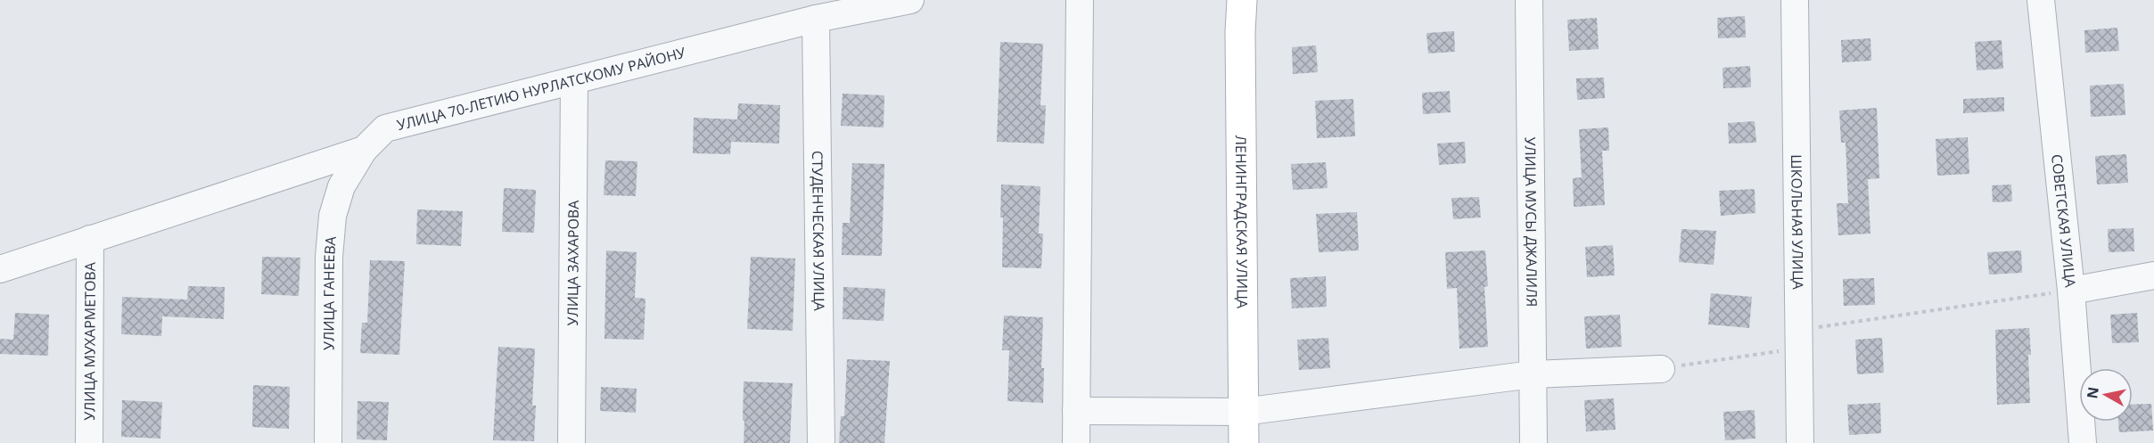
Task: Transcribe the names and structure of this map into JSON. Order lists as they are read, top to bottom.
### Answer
{
  "streets": {
    "main road": ["ЛЕНИНГРАДСКАЯ УЛИЦА"],
    "street": [
      "УЛИЦА 70-ЛЕТИЮ НУРЛАТСКОМУ РАЙОНУ",
      "СОВЕТСКАЯ УЛИЦА",
      "УЛИЦА МУСЫ ДЖАЛИЛЯ",
      "ШКОЛЬНАЯ УЛИЦА",
      "СТУДЕНЧЕСКАЯ УЛИЦА",
      "УЛИЦА ЗАХАРОВА",
      "УЛИЦА ГАНЕЕВА",
      "УЛИЦА МУХАРМЕТОВА"
    ]
  },
  "crossings": [
    ["УЛИЦА 70-ЛЕТИЮ НУРЛАТСКОМУ РАЙОНУ", "СТУДЕНЧЕСКАЯ УЛИЦА"],
    ["УЛИЦА 70-ЛЕТИЮ НУРЛАТСКОМУ РАЙОНУ", "УЛИЦА ЗАХАРОВА"],
    ["УЛИЦА 70-ЛЕТИЮ НУРЛАТСКОМУ РАЙОНУ", "УЛИЦА ГАНЕЕВА"],
    ["УЛИЦА 70-ЛЕТИЮ НУРЛАТСКОМУ РАЙОНУ", "УЛИЦА МУХАРМЕТОВА"]
  ],
  "north": "left"
}
